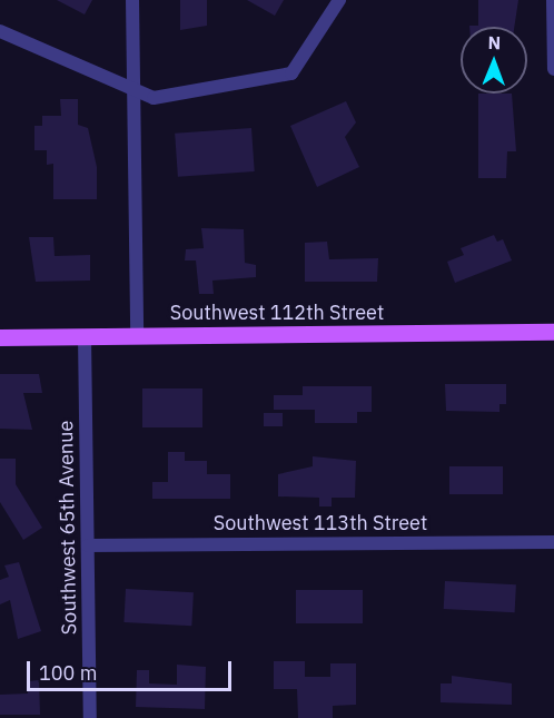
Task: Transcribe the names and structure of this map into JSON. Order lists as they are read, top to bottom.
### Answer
{
  "streets": {
    "main road": ["Southwest 112th Street"],
    "street": ["Southwest 113th Street", "Southwest 65th Avenue"]
  },
  "crossings": [
    ["Southwest 112th Street", "Southwest 65th Avenue"],
    ["Southwest 113th Street", "Southwest 65th Avenue"]
  ],
  "scale_bar": "100 m",
  "north": "top"
}
